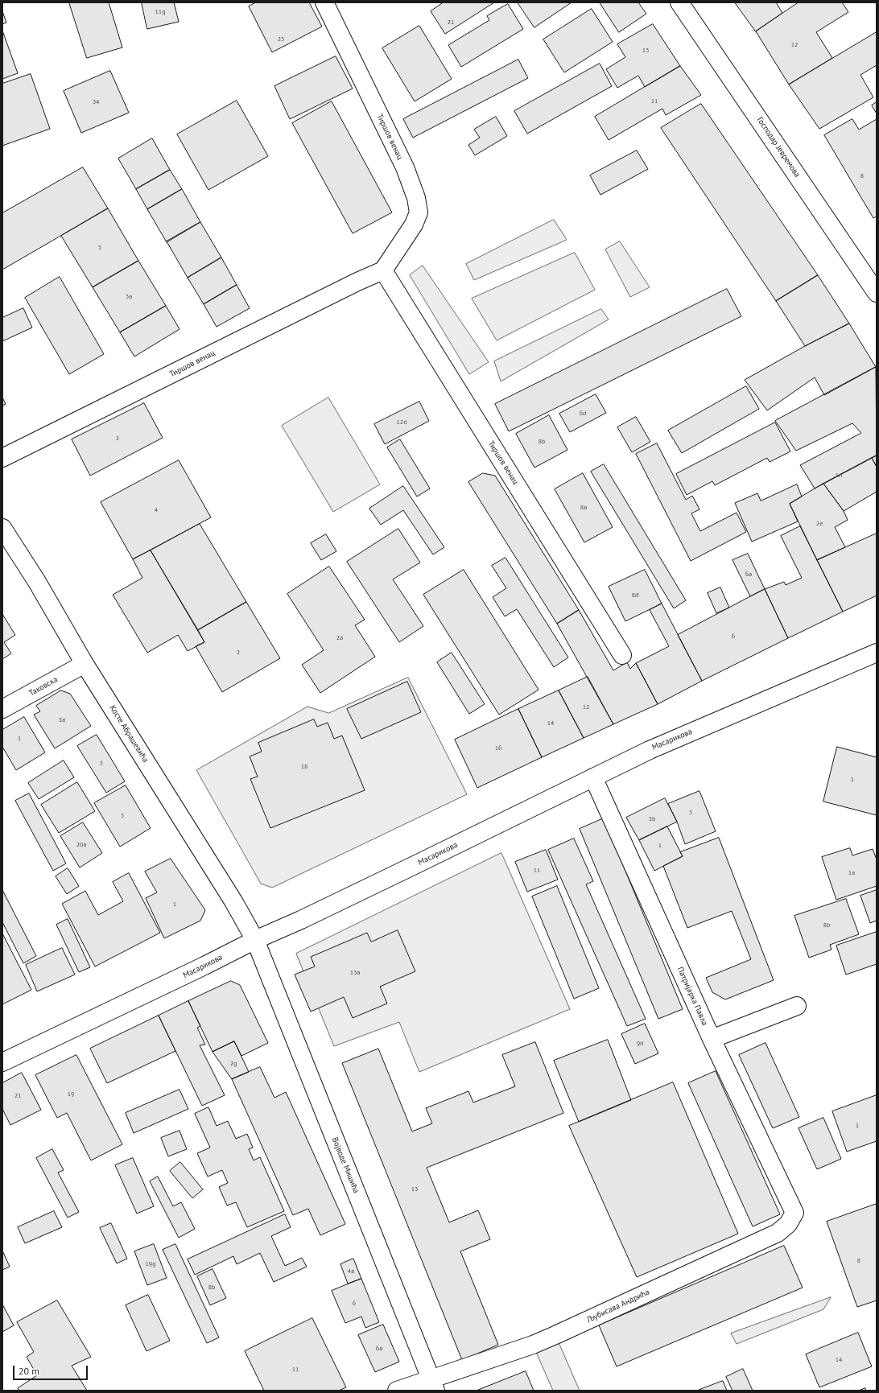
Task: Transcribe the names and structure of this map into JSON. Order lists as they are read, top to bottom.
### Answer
{
  "streets": {
    "street": [
      "Тиршов венац",
      "Господар Јевремова",
      "Таковска",
      "Косте Абрашевића",
      "Масарикова",
      "Патријарха Павла",
      "Војводе Мишића",
      "Љубисава Андрића"
    ]
  },
  "crossings": [
    ["Таковска", "Косте Абрашевића"],
    ["Косте Абрашевића", "Масарикова"],
    ["Косте Абрашевића", "Војводе Мишића"],
    ["Масарикова", "Патријарха Павла"],
    ["Масарикова", "Војводе Мишића"],
    ["Патријарха Павла", "Љубисава Андрића"],
    ["Војводе Мишића", "Љубисава Андрића"]
  ],
  "house_numbers": [
    "11g",
    "21",
    "25",
    "12",
    "13",
    "11",
    "34",
    "8",
    "5",
    "3a",
    "6d",
    "12d",
    "2",
    "8b",
    "1n",
    "8a",
    "4",
    "2e",
    "6a",
    "8đ",
    "6",
    "2a",
    "2",
    "12",
    "5a",
    "14",
    "1",
    "16",
    "5",
    "18",
    "1",
    "3",
    "3",
    "5b",
    "20a",
    "1",
    "11",
    "1a",
    "1",
    "8b",
    "13a",
    "9d",
    "2g",
    "19",
    "21",
    "1",
    "13",
    "8",
    "19g",
    "4a",
    "8b",
    "6",
    "6a",
    "14",
    "11"
  ],
  "scale_bar": "20 m"
}
